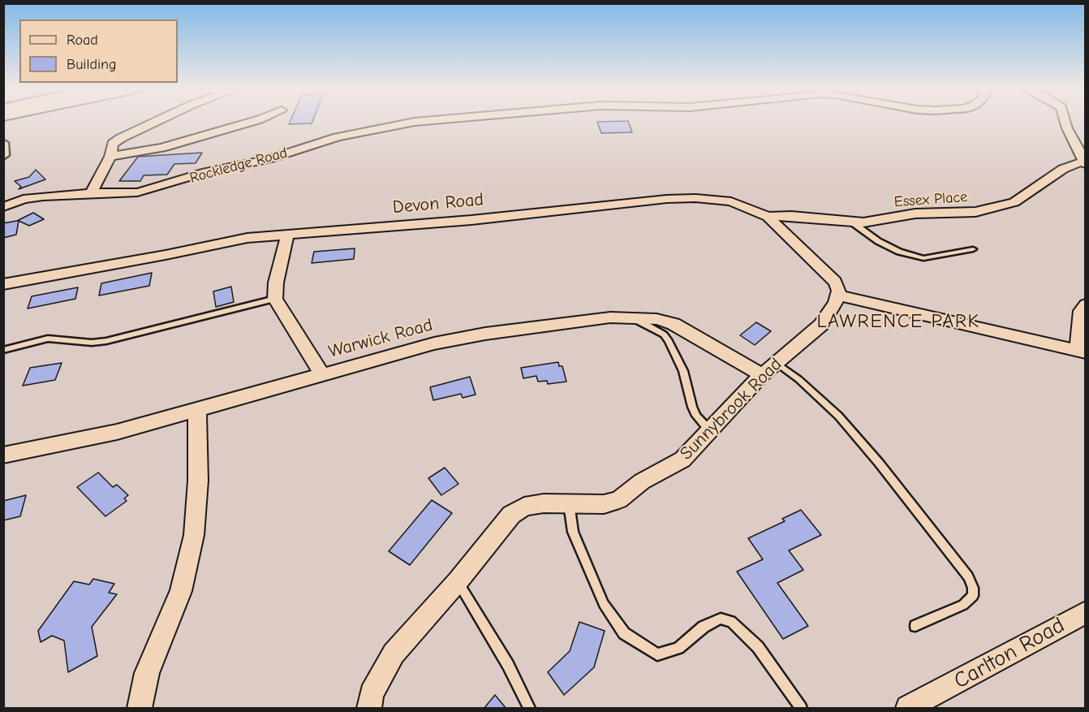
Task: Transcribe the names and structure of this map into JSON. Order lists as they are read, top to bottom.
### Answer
{
  "streets": {
    "street": [
      "Rockledge Road",
      "Essex Place",
      "Devon Road",
      "Warwick Road",
      "Sunnybrook Road",
      "Carlton Road"
    ]
  },
  "crossings": [
    ["Essex Place", "Devon Road"],
    ["Devon Road", "Sunnybrook Road"],
    ["Warwick Road", "Sunnybrook Road"]
  ],
  "districts": ["LAWRENCE PARK"],
  "legend": ["Road", "Building"]
}
